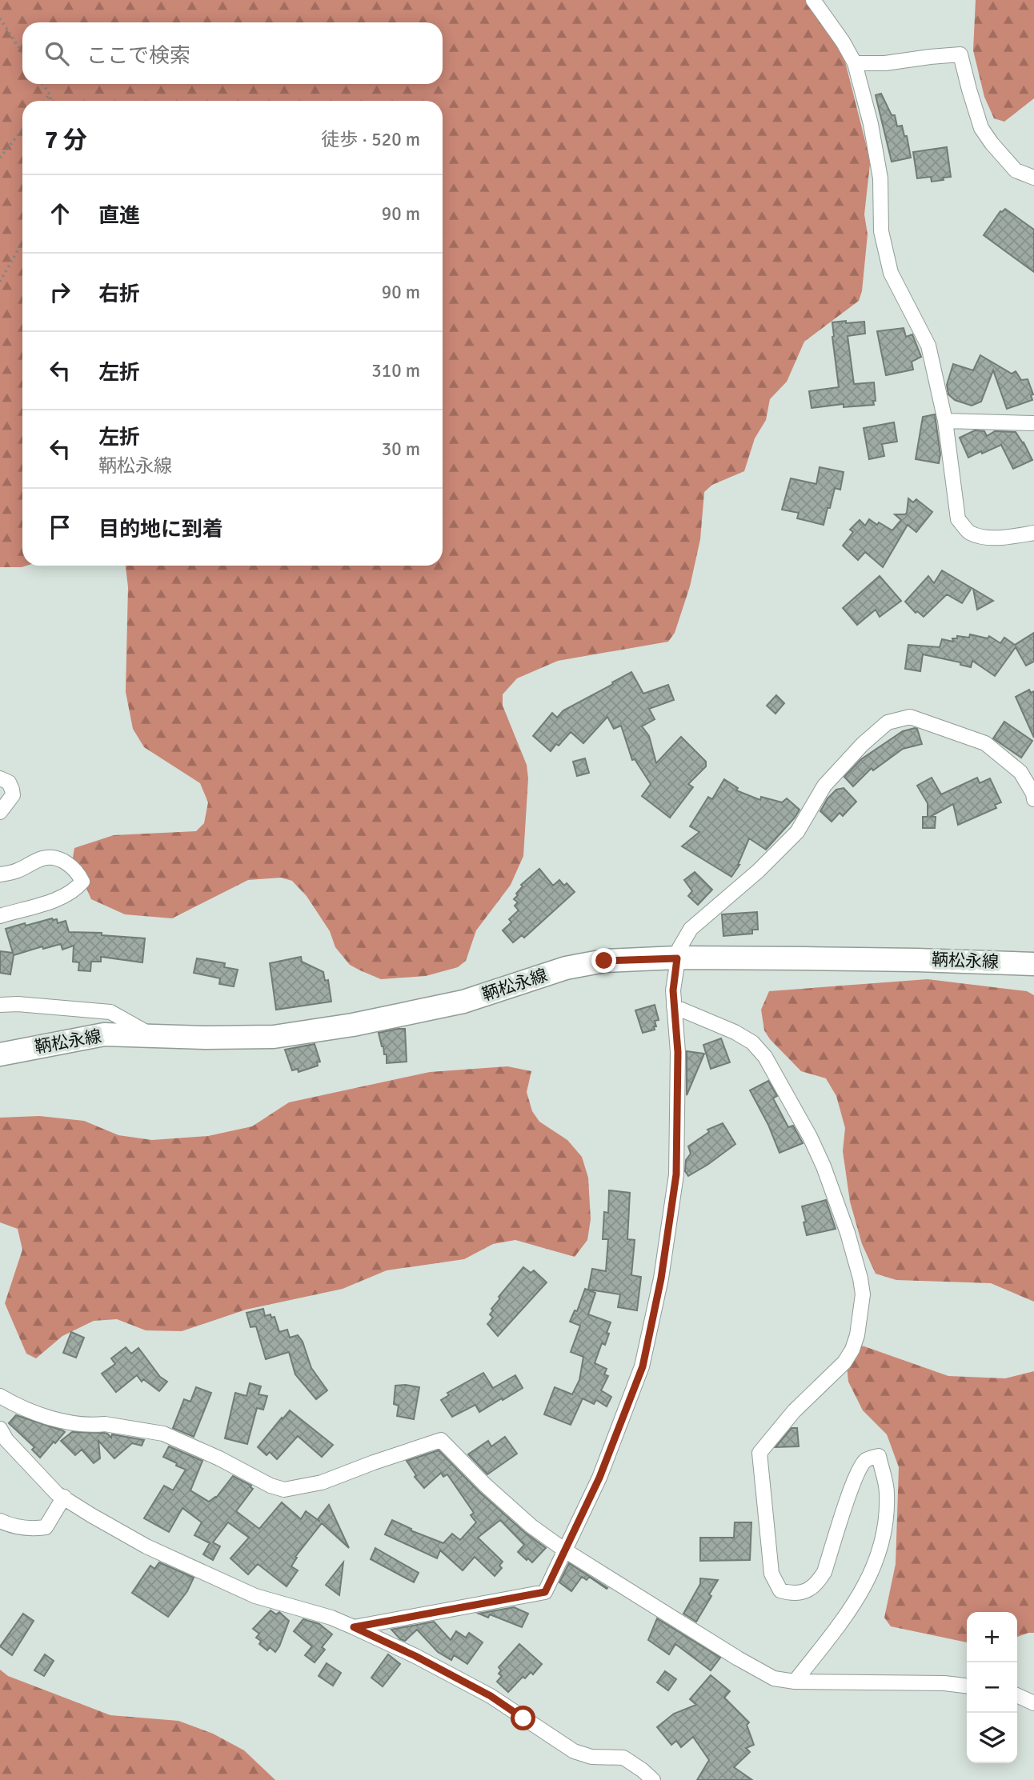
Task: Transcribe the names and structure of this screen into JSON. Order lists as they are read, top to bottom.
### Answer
{
  "streets": {
    "main road": ["鞆松永線"]
  },
  "page": {
    "search": "ここで検索",
    "heading": ["7 分", "徒歩 · 520 m"],
    "list": [
      ["直進", "90 m"],
      ["右折", "90 m"],
      ["左折", "310 m"],
      ["左折", "鞆松永線", "30 m"],
      "目的地に到着"
    ],
    "map_buttons": ["+", "−"]
  }
}
